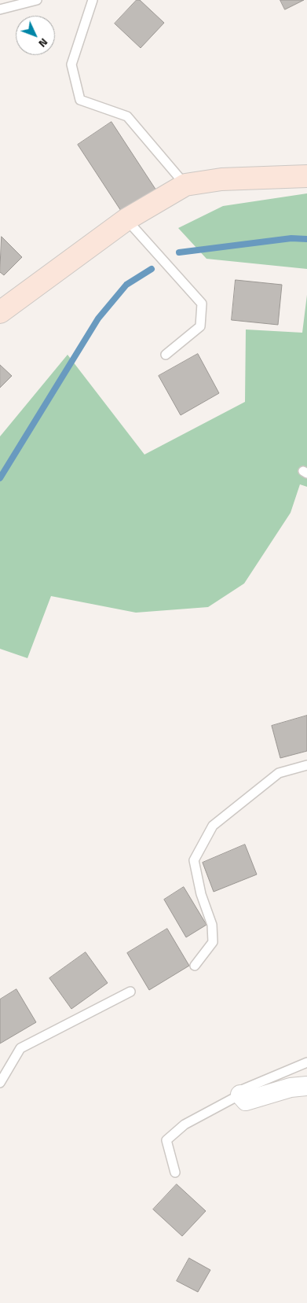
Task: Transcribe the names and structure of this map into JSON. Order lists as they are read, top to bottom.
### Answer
{
  "north": "bottom right"
}
